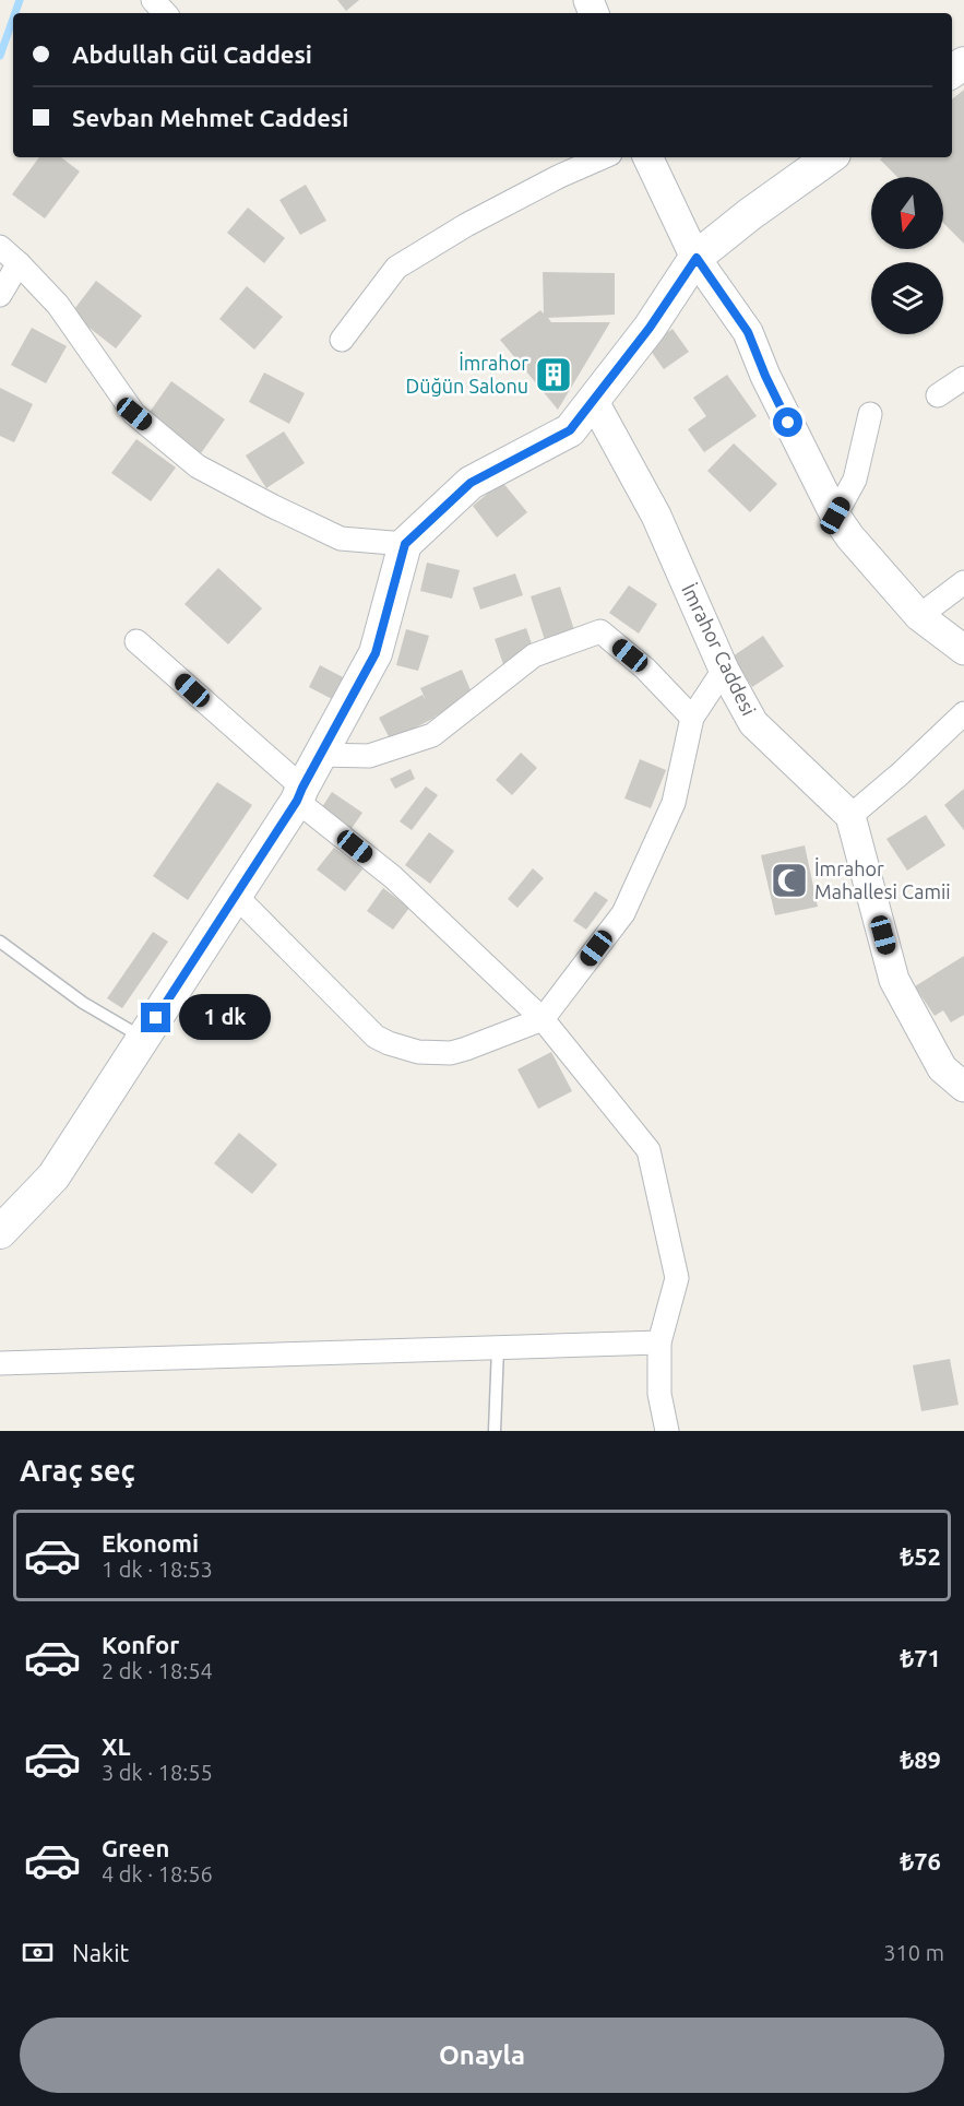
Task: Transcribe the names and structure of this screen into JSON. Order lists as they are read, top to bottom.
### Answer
{
  "streets": {
    "street": ["İmrahor Caddesi"]
  },
  "places": {
    "building": ["İmrahor Düğün Salonu"],
    "mosque": ["İmrahor Mahallesi Camii"]
  },
  "north": "bottom",
  "page": {
    "banner": ["Abdullah Gül Caddesi", "Sevban Mehmet Caddesi"],
    "bubble": "1 dk",
    "heading": "Araç seç",
    "list": [
      {
        "name": "Ekonomi",
        "note": "1 dk · 18:53",
        "value": "₺52"
      },
      {
        "name": "Konfor",
        "note": "2 dk · 18:54",
        "value": "₺71"
      },
      {
        "name": "XL",
        "note": "3 dk · 18:55",
        "value": "₺89"
      },
      {
        "name": "Green",
        "note": "4 dk · 18:56",
        "value": "₺76"
      }
    ],
    "pay": ["Nakit", "310 m"],
    "buttons": "Onayla"
  }
}
